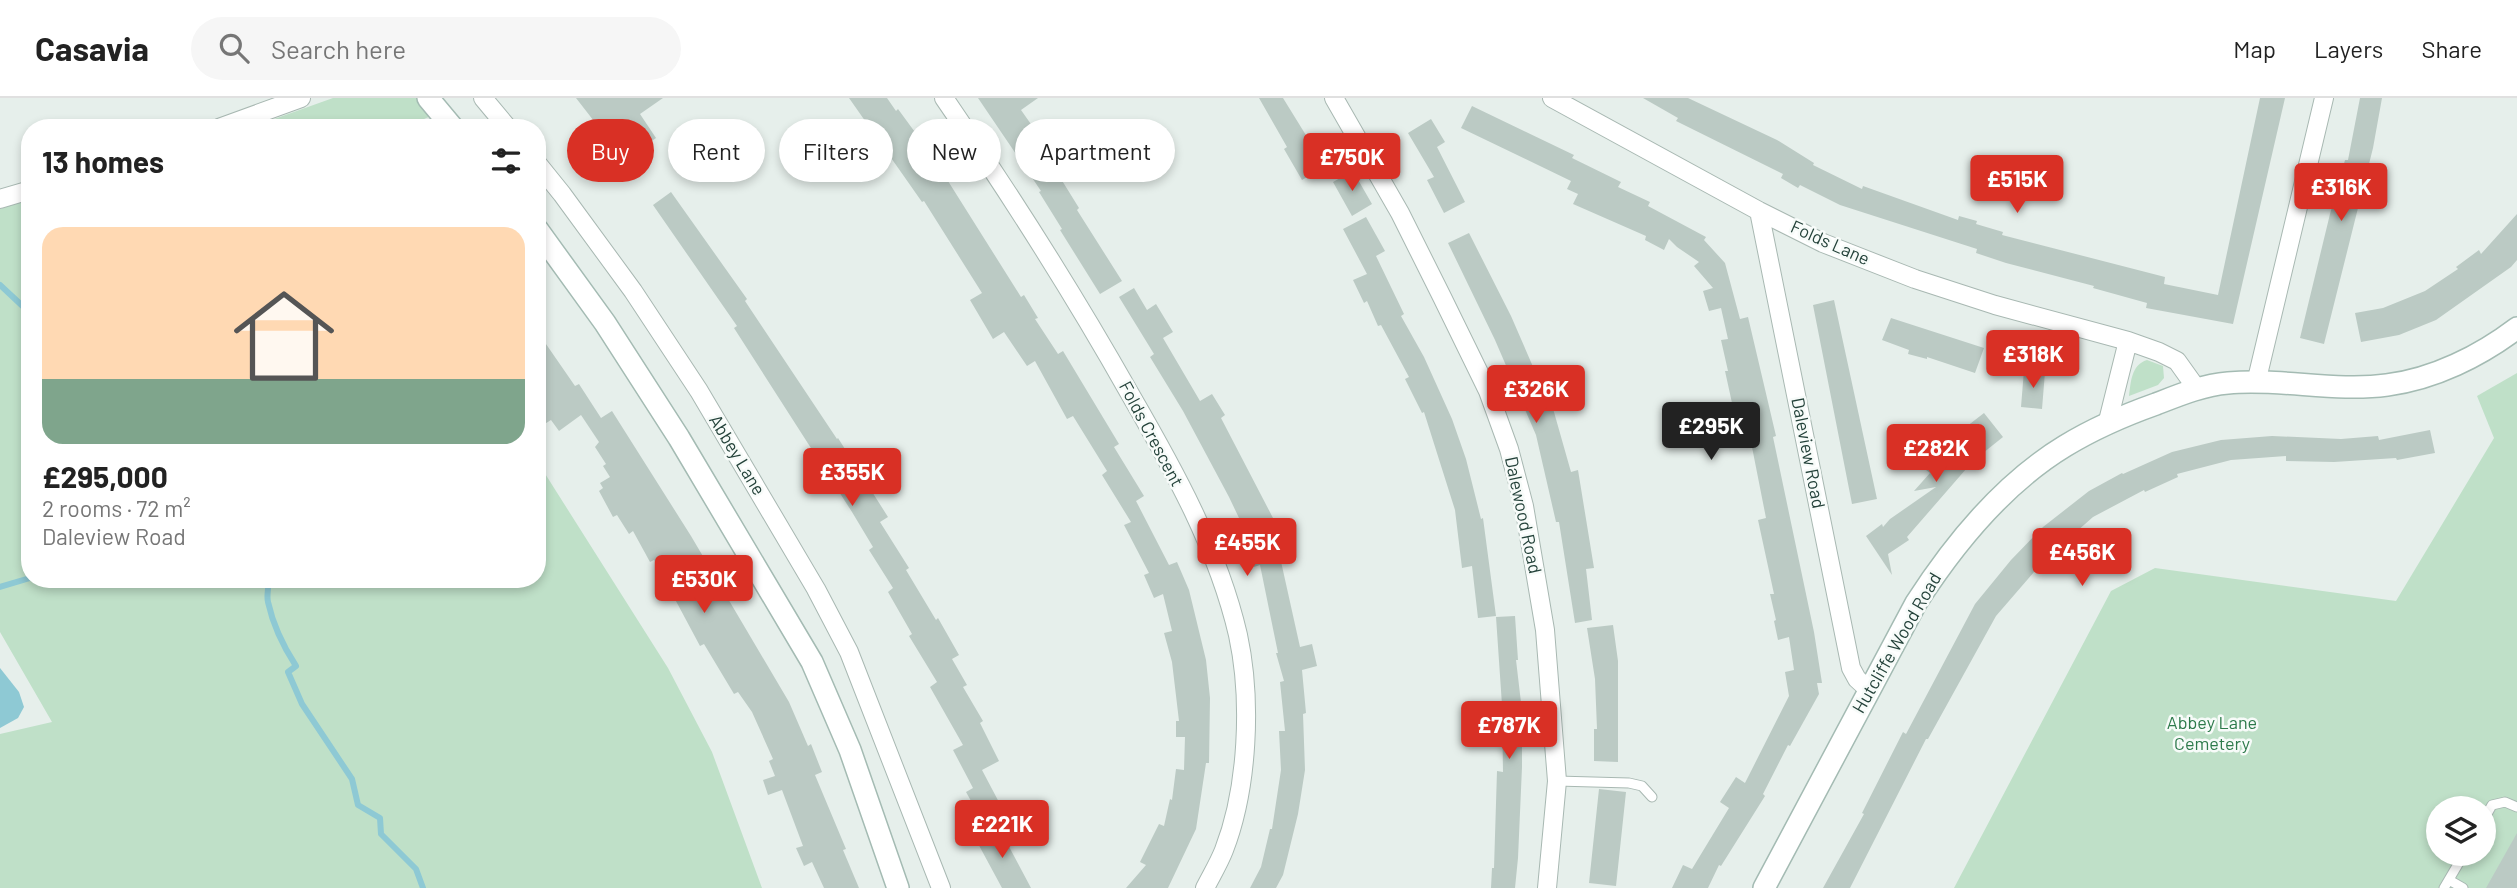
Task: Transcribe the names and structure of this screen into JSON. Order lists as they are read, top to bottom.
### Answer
{
  "streets": {
    "street": [
      "Folds Lane",
      "Folds Crescent",
      "Daleview Road",
      "Abbey Lane",
      "Dalewood Road",
      "Hutcliffe Wood Road"
    ]
  },
  "crossings": [
    ["Folds Lane", "Daleview Road"],
    ["Folds Lane", "Hutcliffe Wood Road"],
    ["Daleview Road", "Hutcliffe Wood Road"]
  ],
  "parks": ["Abbey Lane Cemetery"],
  "page": {
    "header": "Casavia",
    "search": "Search here",
    "nav": ["Map", "Layers", "Share"],
    "chip": [
      "Buy",
      "Rent",
      "Filters",
      "New",
      "Apartment"
    ],
    "heading": "13 homes",
    "price": [
      "£750K",
      "£515K",
      "£316K",
      "£318K",
      "£326K",
      "£295K",
      "£282K",
      "£355K",
      "£455K",
      "£456K",
      "£530K",
      "£787K",
      "£221K"
    ],
    "list": [
      {
        "name": "£295,000",
        "note": "2 rooms · 72 m² · Daleview Road"
      }
    ]
  }
}
